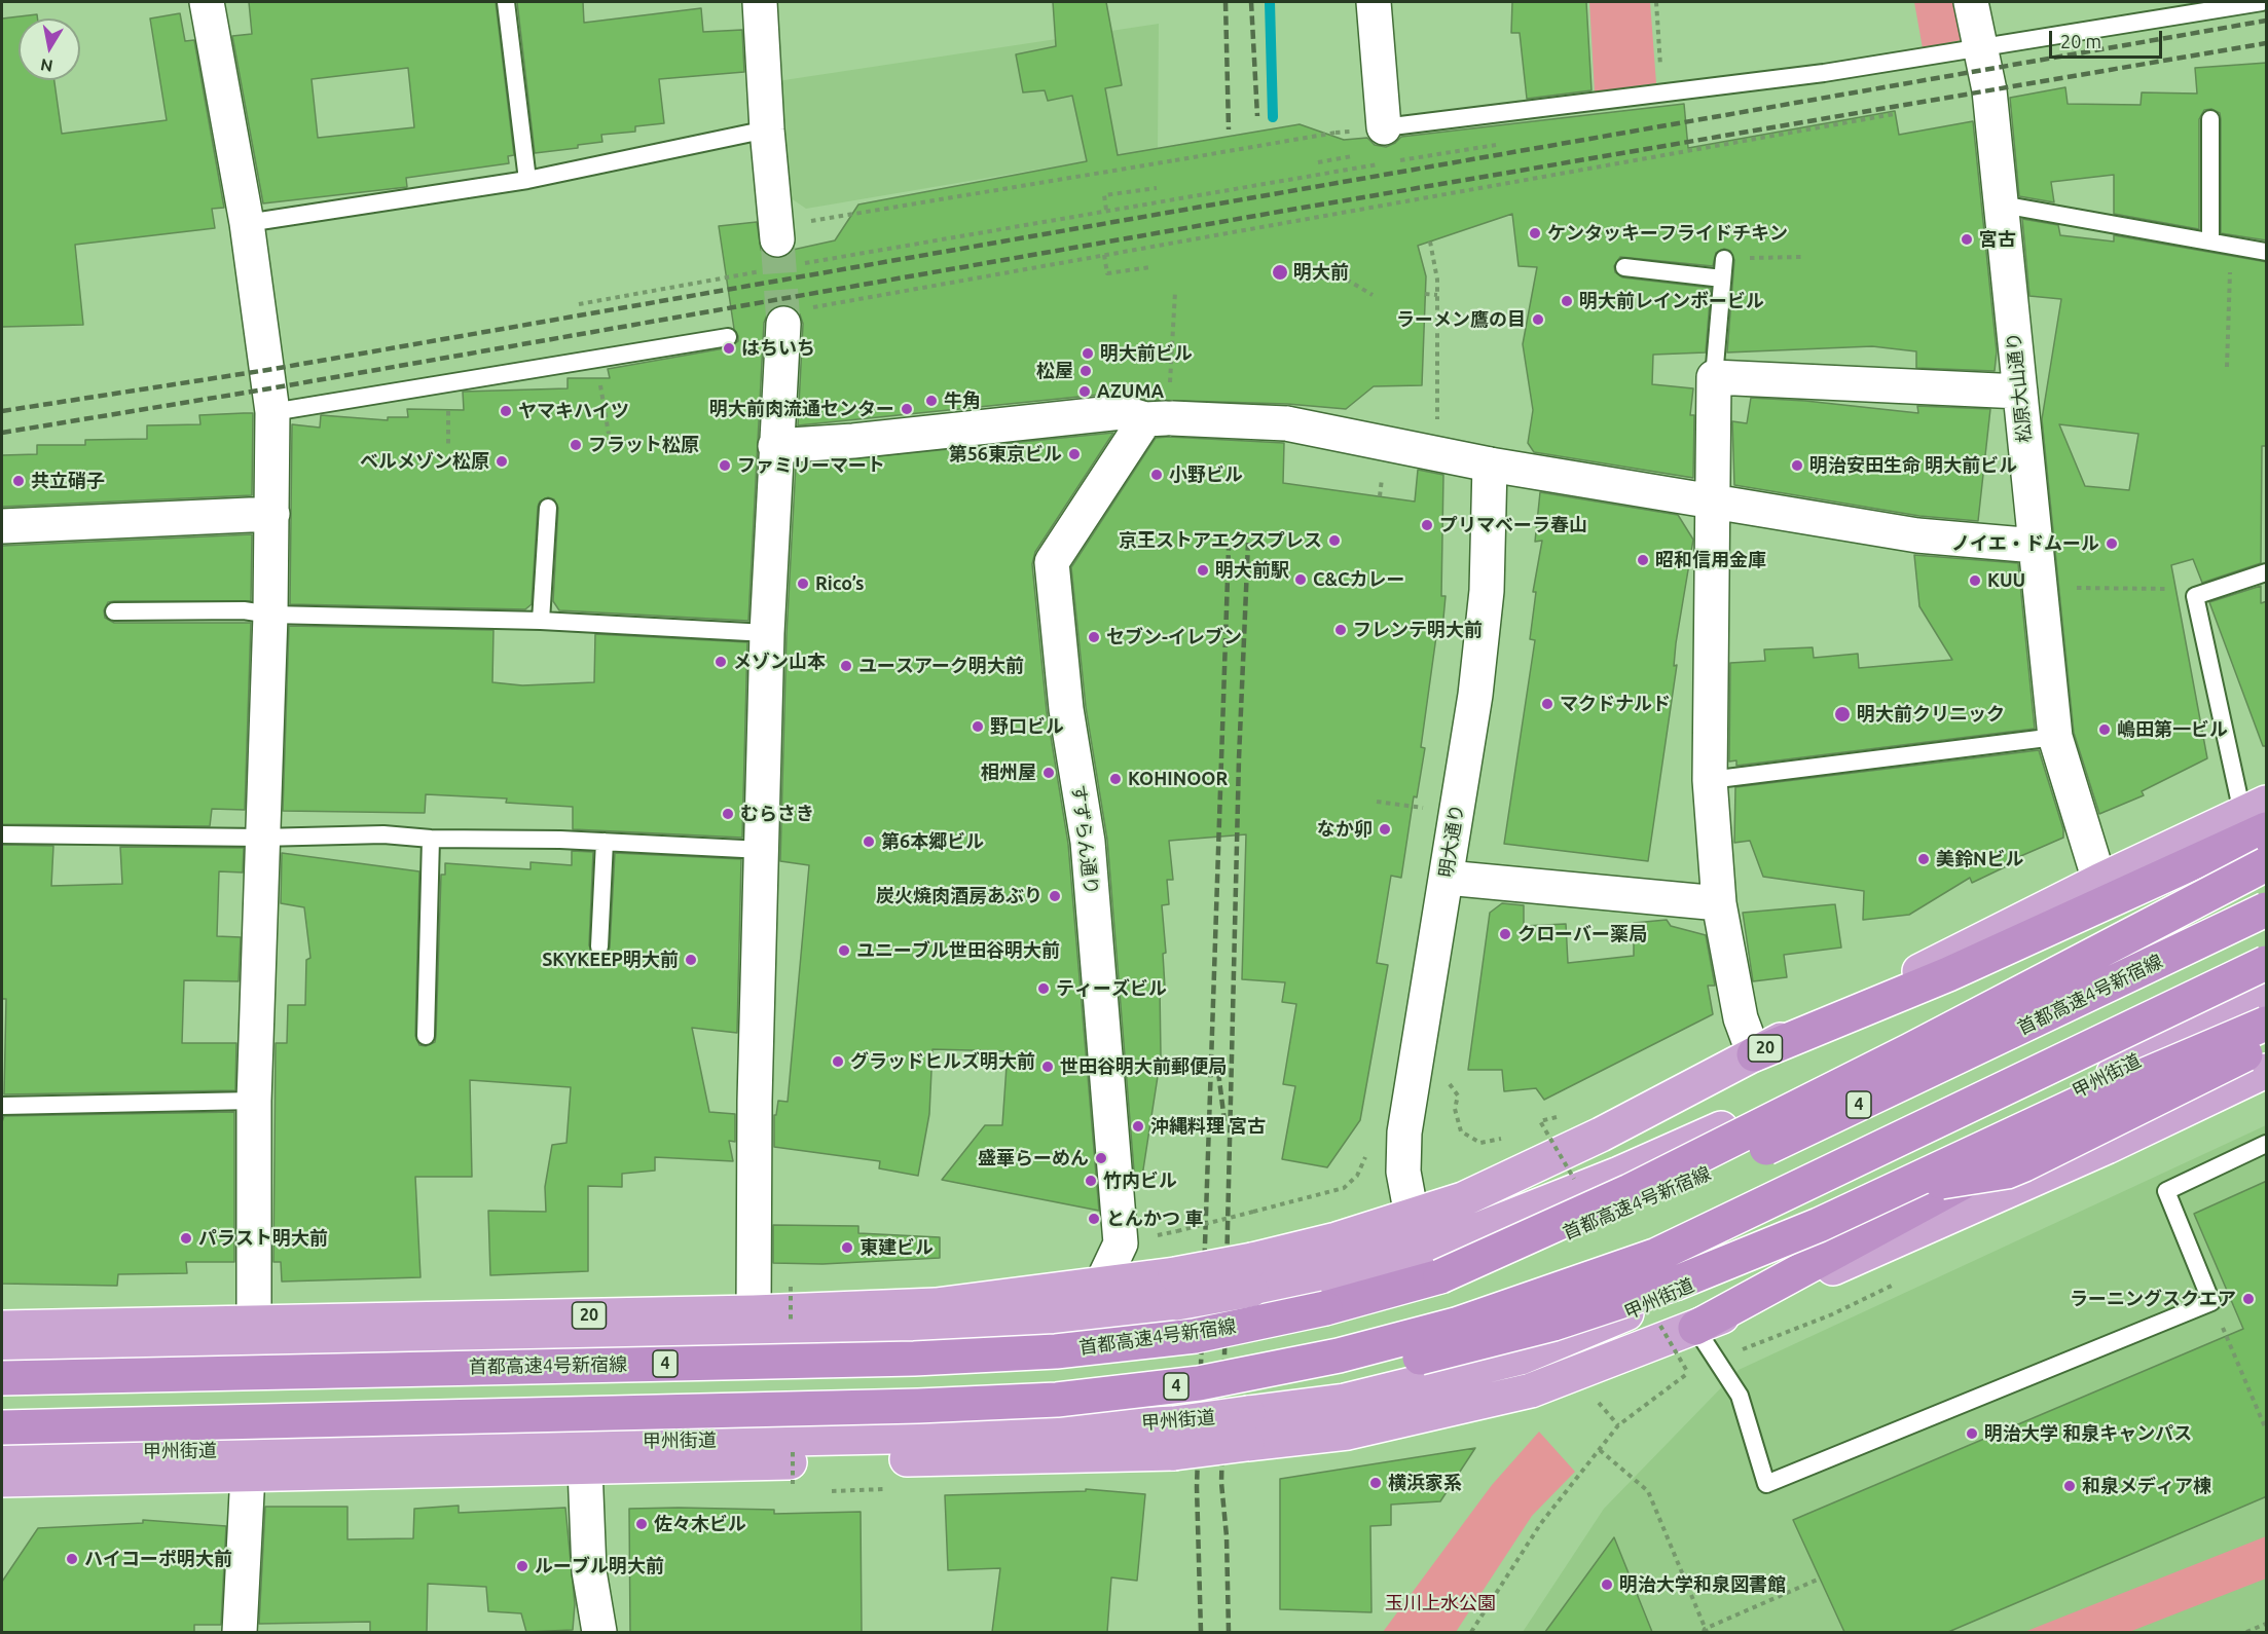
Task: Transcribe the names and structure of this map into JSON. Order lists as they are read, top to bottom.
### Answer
{
  "streets": {
    "highway": [
      "首都高速4号新宿線",
      "20",
      "甲州街道",
      "4"
    ],
    "street": ["松原大山通り", "すずらん通り", "明大通り"]
  },
  "crossings": [
    ["松原大山通り", "20"],
    ["すずらん通り", "20"],
    ["明大通り", "20"]
  ],
  "parks": ["玉川上水公園"],
  "places": [
    "ケンタッキーフライドチキン",
    "宮古",
    "明大前",
    "明大前レインボービル",
    "ラーメン鷹の目",
    "はちいち",
    "明大前ビル",
    "松屋",
    "AZUMA",
    "牛角",
    "明大前肉流通センター",
    "ヤマキハイツ",
    "フラット松原",
    "第56東京ビル",
    "ベルメゾン松原",
    "ファミリーマート",
    "明治安田生命 明大前ビル",
    "小野ビル",
    "共立硝子",
    "プリマベーラ春山",
    "京王ストアエクスプレス",
    "ノイエ・ドムール",
    "昭和信用金庫",
    "明大前駅",
    "C&Cカレー",
    "KUU",
    "Rico’s",
    "フレンテ明大前",
    "セブン-イレブン",
    "メゾン山本",
    "ユースアーク明大前",
    "マクドナルド",
    "明大前クリニック",
    "野口ビル",
    "嶋田第一ビル",
    "相州屋",
    "KOHINOOR",
    "むらさき",
    "なか卯",
    "第6本郷ビル",
    "美鈴Nビル",
    "炭火焼肉酒房あぶり",
    "クローバー薬局",
    "ユニーブル世田谷明大前",
    "SKYKEEP明大前",
    "ティーズビル",
    "グラッドヒルズ明大前",
    "世田谷明大前郵便局",
    "沖縄料理 宮古",
    "盛華らーめん",
    "竹内ビル",
    "とんかつ 車",
    "パラスト明大前",
    "東建ビル",
    "ラーニングスクエア",
    "明治大学 和泉キャンパス",
    "横浜家系",
    "和泉メディア棟",
    "佐々木ビル",
    "ハイコーポ明大前",
    "ルーブル明大前",
    "明治大学和泉図書館"
  ],
  "scale_bar": "20 m",
  "north": "bottom"
}
